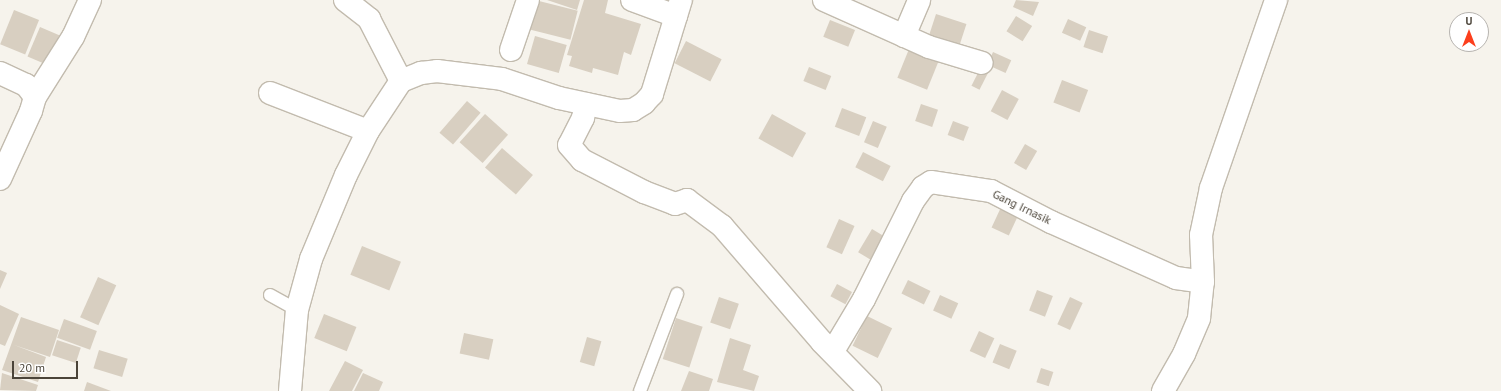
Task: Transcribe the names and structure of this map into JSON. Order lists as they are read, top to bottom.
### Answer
{
  "streets": {
    "street": ["Gang Irnasik"]
  },
  "scale_bar": "20 m",
  "north": "top"
}
